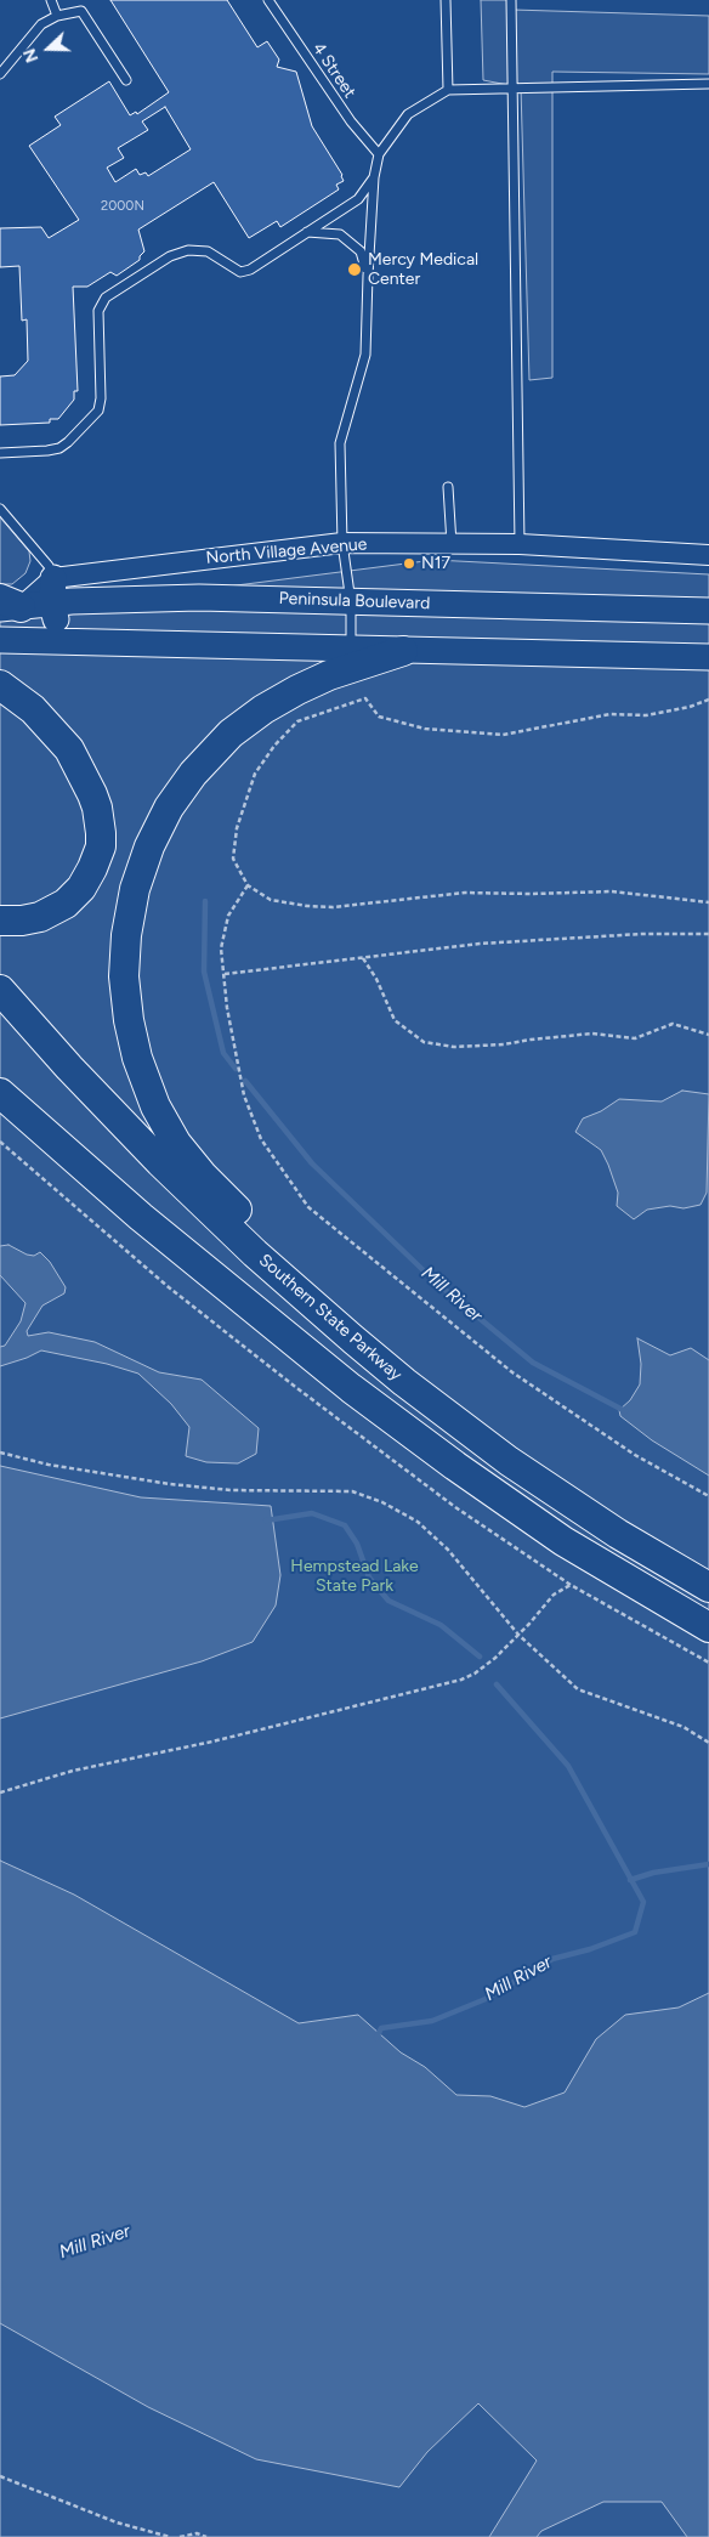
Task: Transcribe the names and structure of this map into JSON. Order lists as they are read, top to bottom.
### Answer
{
  "streets": {
    "highway": ["Southern State Parkway"],
    "main road": ["Peninsula Boulevard"],
    "street": ["North Village Avenue"],
    "lane": ["4 Street"]
  },
  "crossings": [
    ["North Village Avenue", "Peninsula Boulevard"]
  ],
  "water": ["Mill River"],
  "parks": ["Hempstead Lake State Park"],
  "places": ["Mercy Medical Center", "N17"],
  "house_numbers": ["2000N"],
  "north": "left"
}
